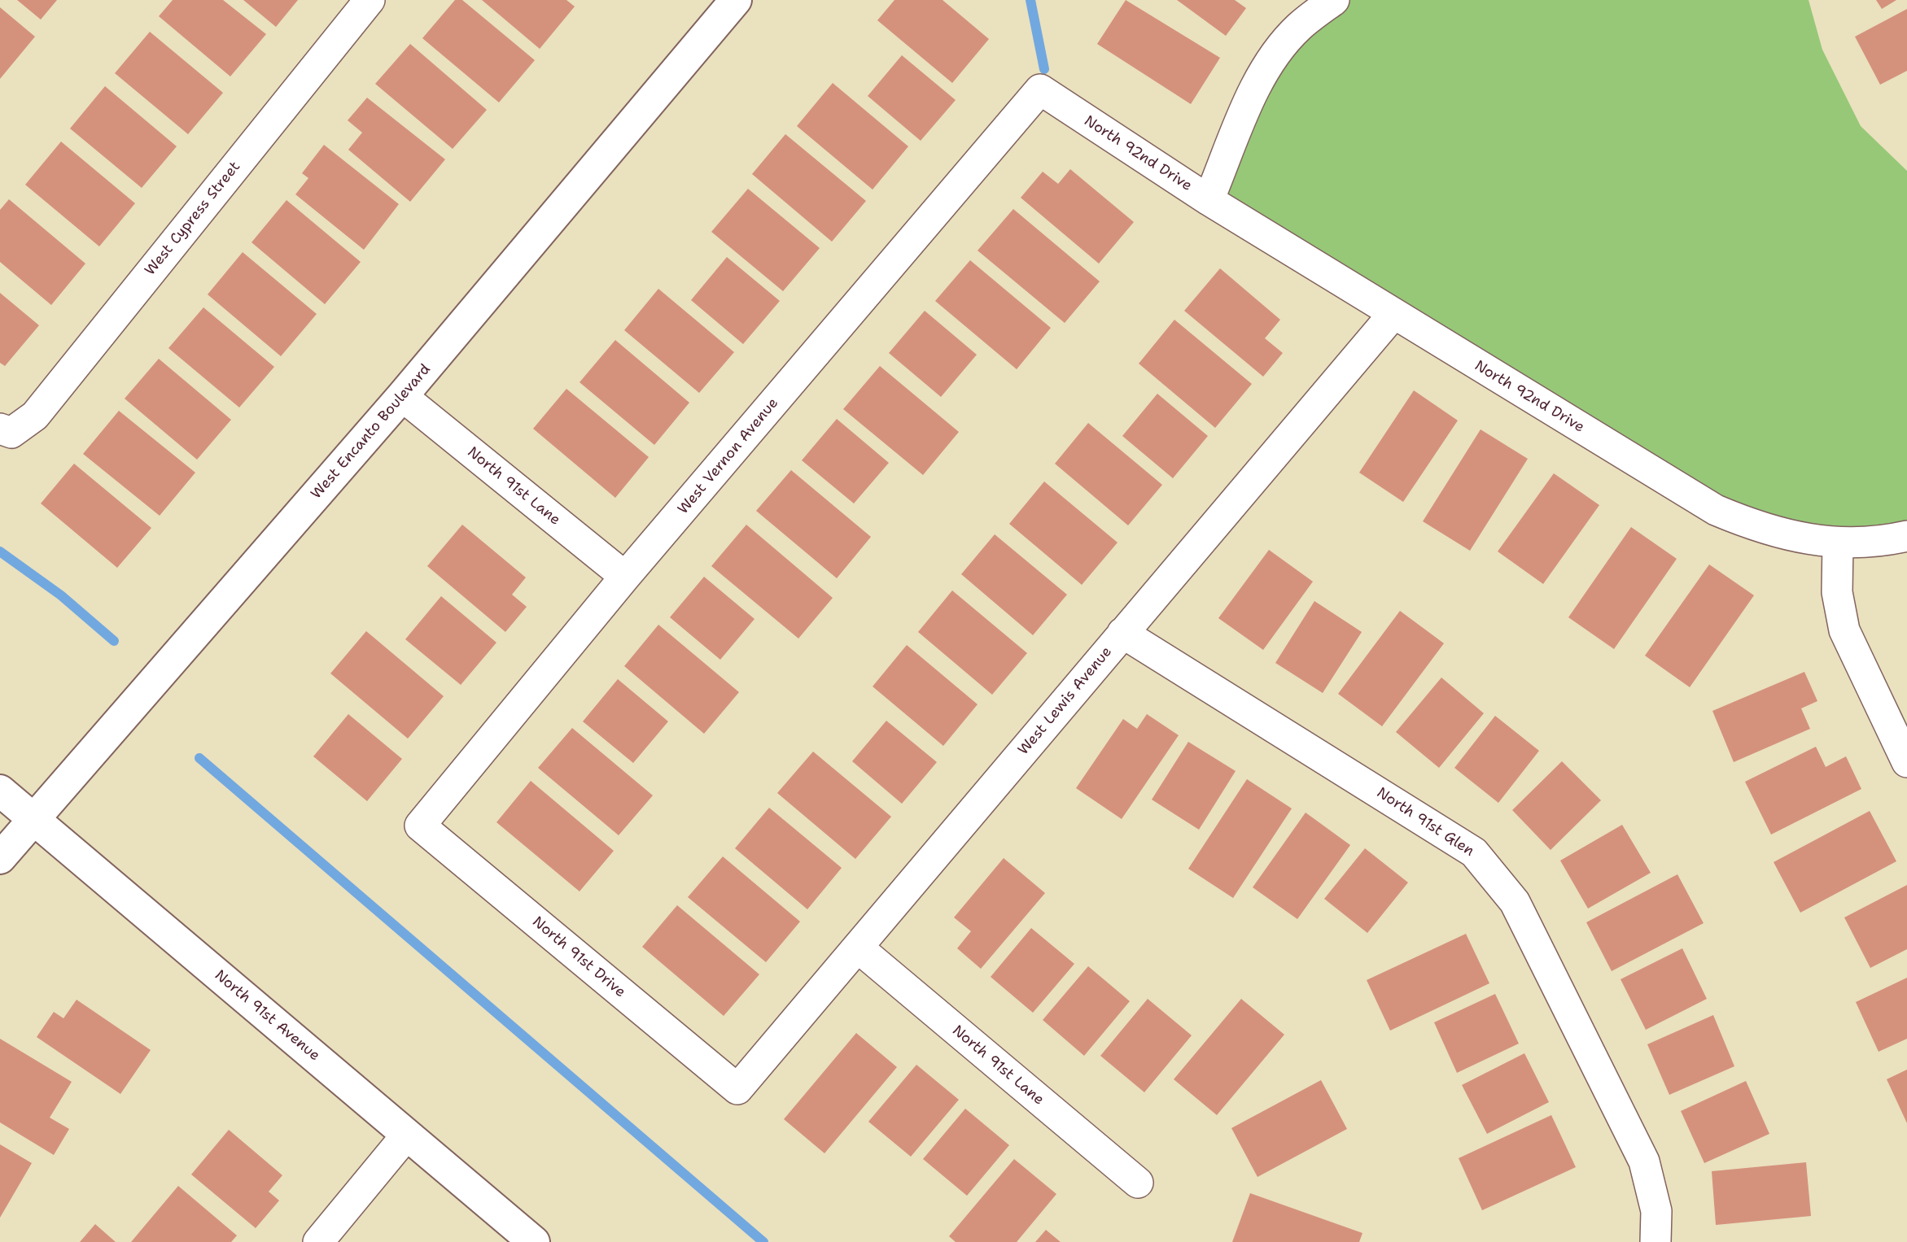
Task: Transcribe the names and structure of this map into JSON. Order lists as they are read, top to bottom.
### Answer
{
  "streets": {
    "street": [
      "North 92nd Drive",
      "West Cypress Street",
      "West Encanto Boulevard",
      "West Vernon Avenue",
      "North 91st Lane",
      "West Lewis Avenue",
      "North 91st Glen",
      "North 91st Drive",
      "North 91st Avenue"
    ]
  },
  "crossings": [
    ["North 92nd Drive", "West Vernon Avenue"],
    ["North 92nd Drive", "West Lewis Avenue"],
    ["West Encanto Boulevard", "North 91st Lane"],
    ["West Encanto Boulevard", "North 91st Avenue"],
    ["West Vernon Avenue", "North 91st Lane"],
    ["West Vernon Avenue", "North 91st Drive"],
    ["North 91st Lane", "West Lewis Avenue"],
    ["West Lewis Avenue", "North 91st Glen"],
    ["West Lewis Avenue", "North 91st Drive"]
  ]
}
